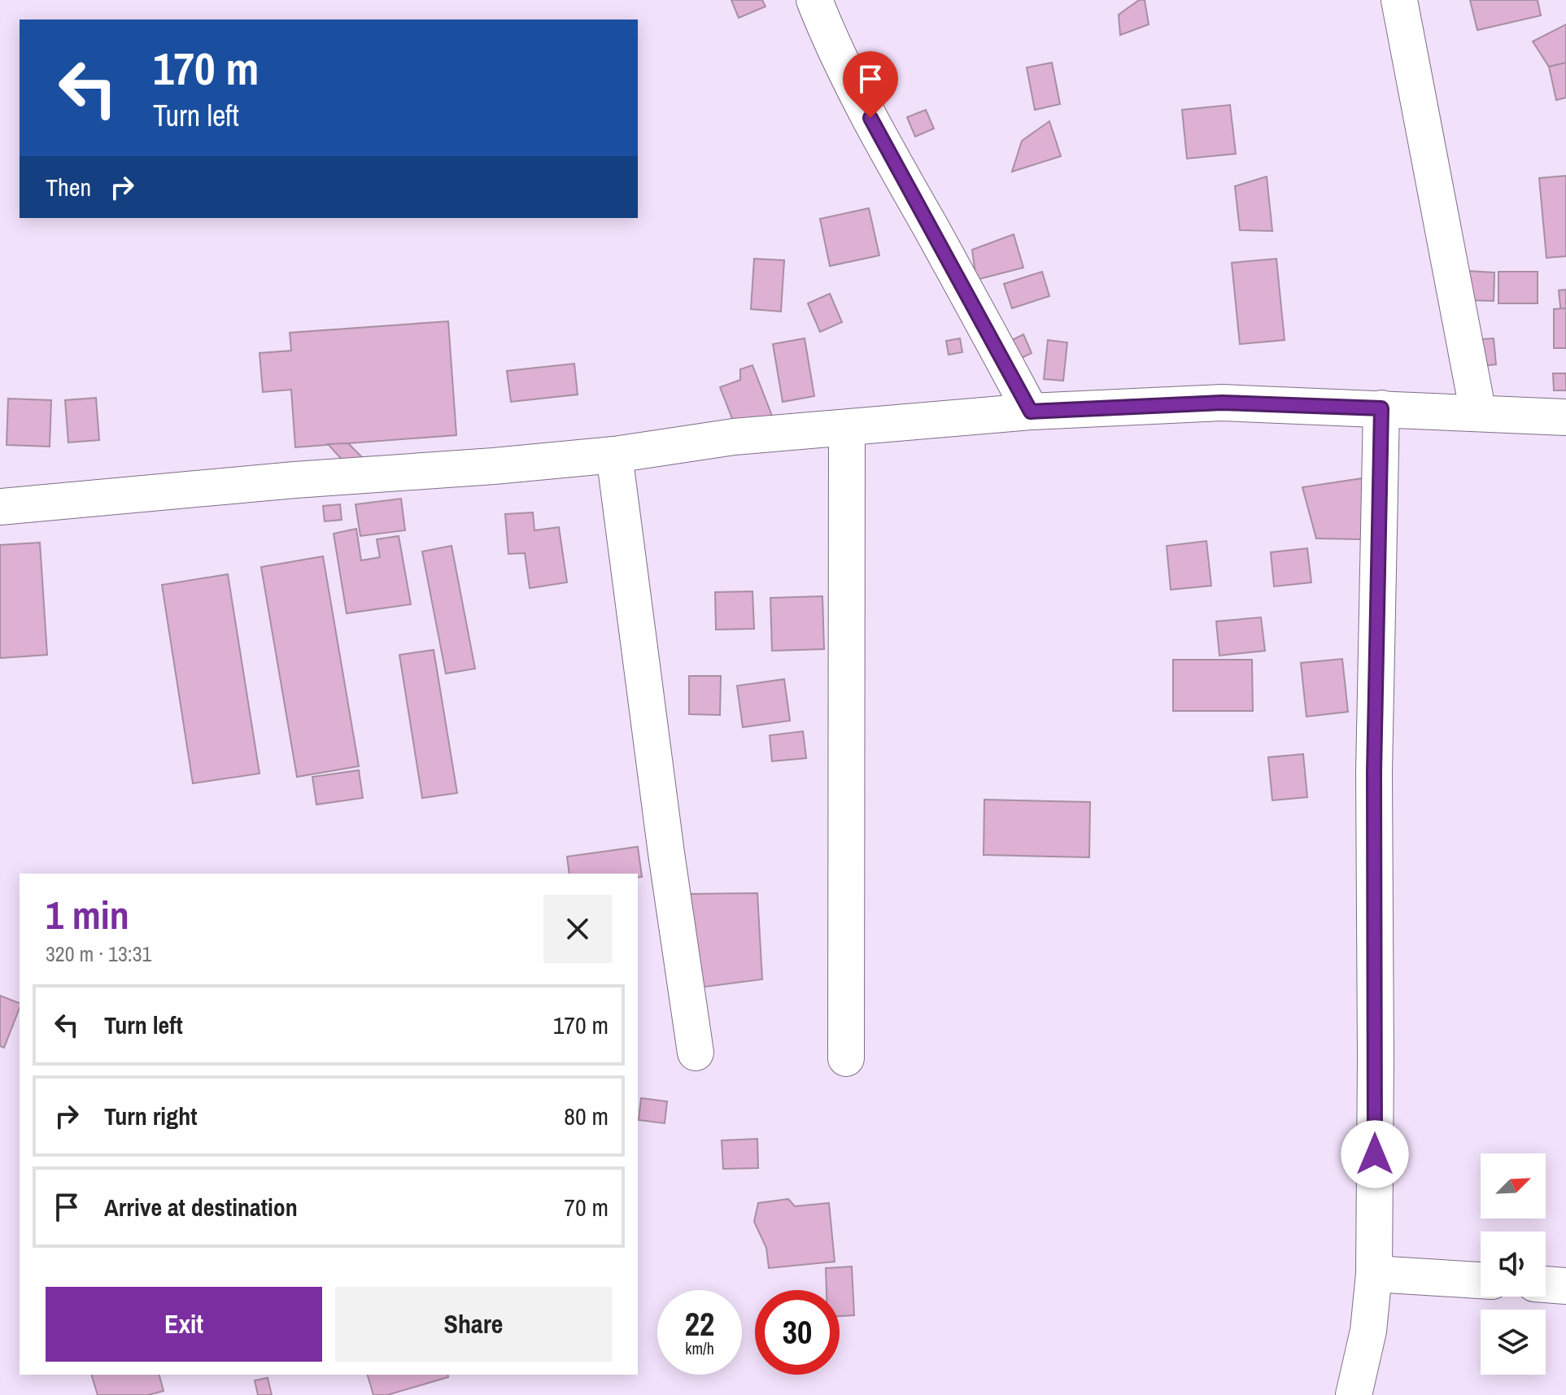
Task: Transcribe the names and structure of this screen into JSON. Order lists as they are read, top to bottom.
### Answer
{
  "north": "top right",
  "page": {
    "turn": ["170 m", "Turn left"],
    "then": "Then",
    "heading": ["1 min", "320 m · 13:31"],
    "list": [
      {
        "name": "Turn left",
        "value": "170 m"
      },
      {
        "name": "Turn right",
        "value": "80 m"
      },
      {
        "name": "Arrive at destination",
        "value": "70 m"
      }
    ],
    "buttons": ["Exit", "Share"],
    "speed": "22 km/h",
    "limit": "30"
  }
}
